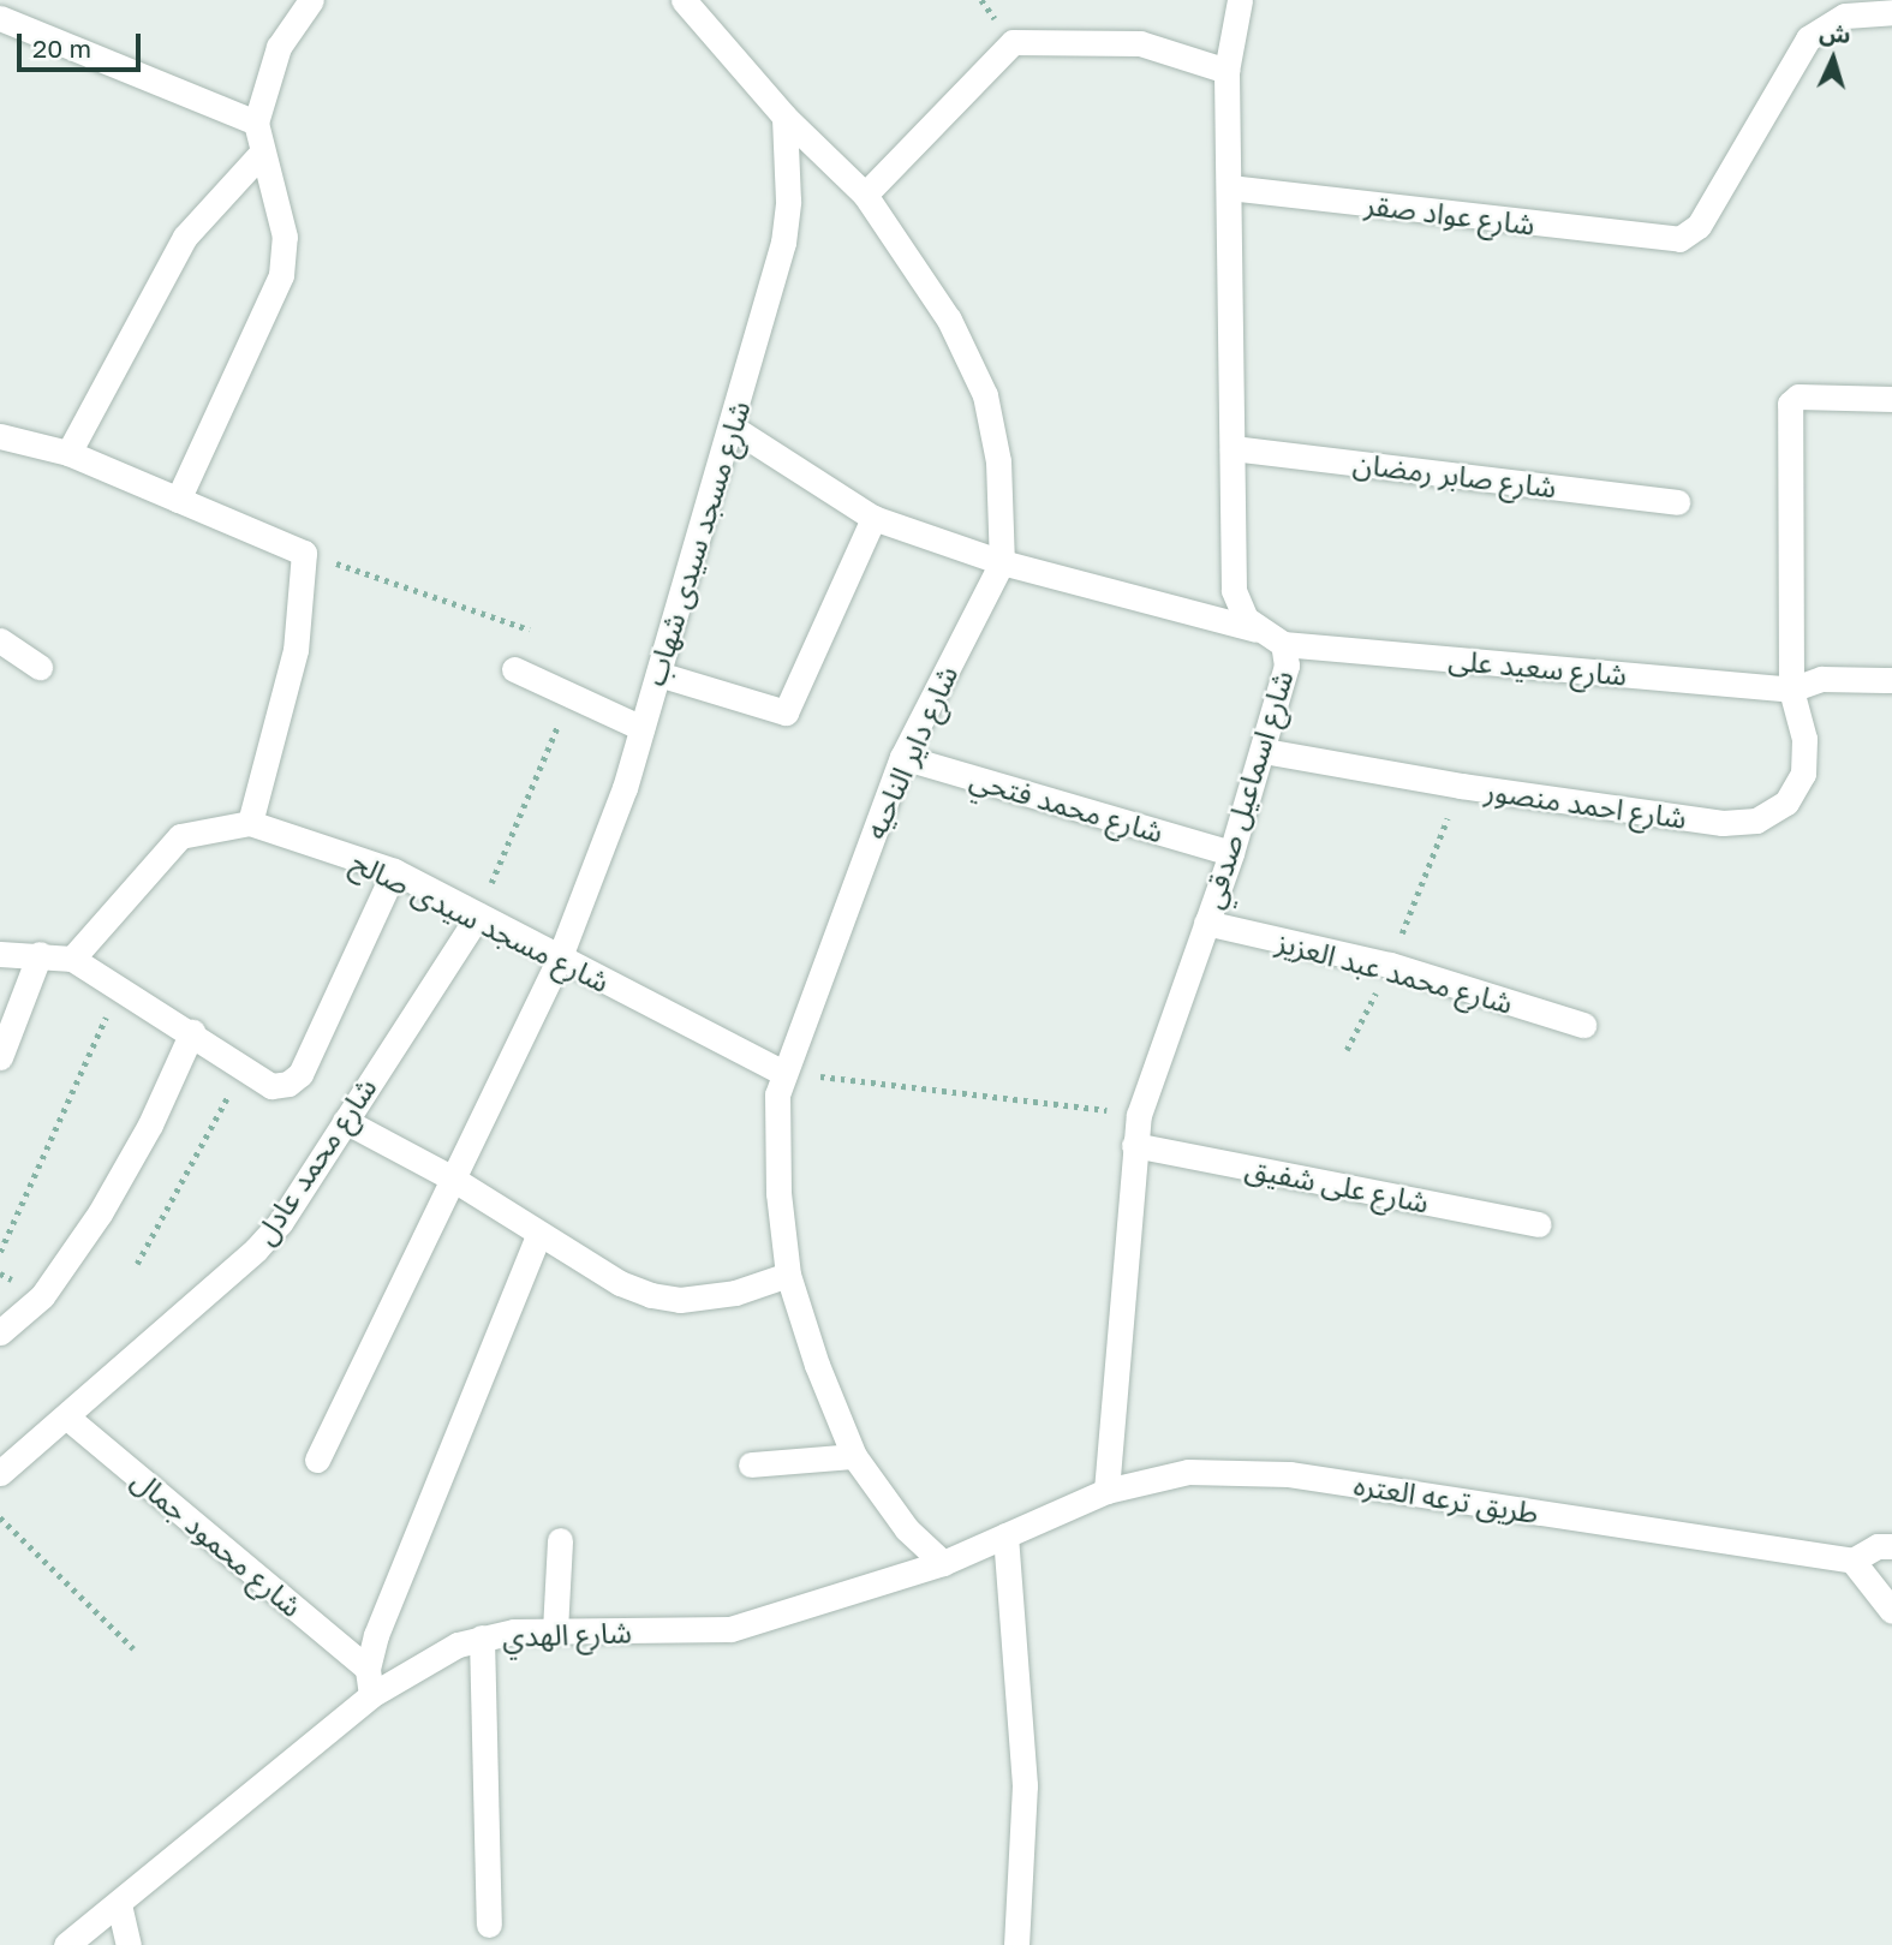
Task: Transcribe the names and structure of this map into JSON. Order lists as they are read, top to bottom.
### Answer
{
  "streets": {
    "street": [
      "شارع عواد صقر",
      "شارع صابر رمضان",
      "شارع مسجد سيدى شهاب",
      "شارع سعيد على",
      "شارع داير الناحيه",
      "شارع اسماعيل صدقي",
      "شارع احمد منصور",
      "شارع محمد فتحي",
      "شارع مسجد سيدى صالح",
      "شارع محمد عبد العزيز",
      "شارع محمد عادل",
      "شارع على شفيق",
      "طريق ترعه العتره",
      "شارع محمود جمال",
      "شارع الهدي"
    ]
  },
  "crossings": [
    ["شارع عواد صقر", "شارع اسماعيل صدقي"],
    ["شارع صابر رمضان", "شارع اسماعيل صدقي"],
    ["شارع مسجد سيدى شهاب", "شارع داير الناحيه"],
    ["شارع مسجد سيدى شهاب", "شارع مسجد سيدى صالح"],
    ["شارع سعيد على", "شارع اسماعيل صدقي"],
    ["شارع سعيد على", "شارع احمد منصور"],
    ["شارع داير الناحيه", "شارع محمد فتحي"],
    ["شارع داير الناحيه", "شارع مسجد سيدى صالح"],
    ["شارع داير الناحيه", "شارع الهدي"],
    ["شارع اسماعيل صدقي", "شارع احمد منصور"],
    ["شارع اسماعيل صدقي", "شارع محمد فتحي"],
    ["شارع اسماعيل صدقي", "شارع محمد عبد العزيز"],
    ["شارع اسماعيل صدقي", "شارع على شفيق"],
    ["شارع اسماعيل صدقي", "طريق ترعه العتره"],
    ["شارع مسجد سيدى صالح", "شارع محمد عادل"],
    ["شارع محمد عادل", "شارع محمود جمال"],
    ["طريق ترعه العتره", "شارع الهدي"]
  ],
  "scale_bar": "20 m",
  "north": "top"
}
